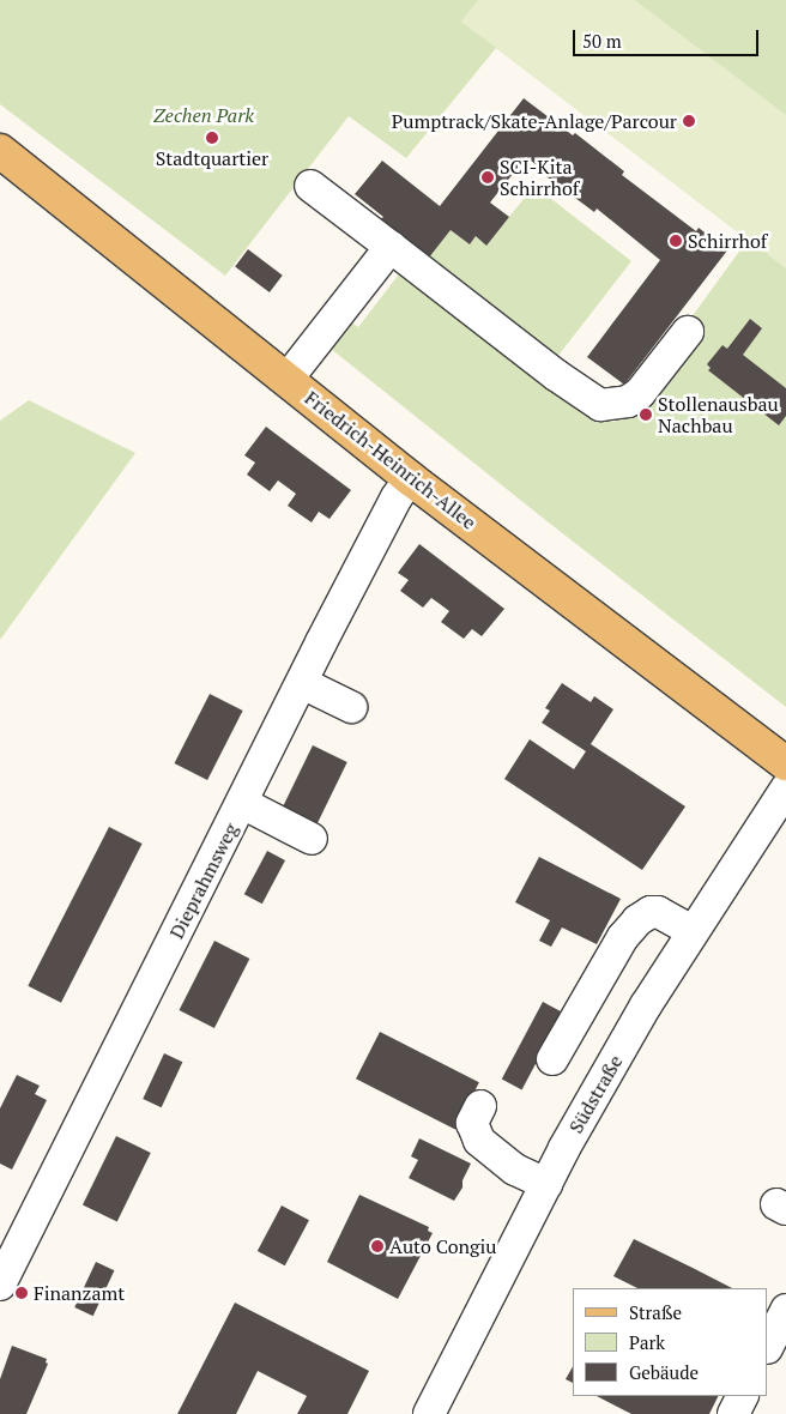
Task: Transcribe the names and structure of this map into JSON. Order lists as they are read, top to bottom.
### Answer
{
  "streets": {
    "main road": ["Friedrich-Heinrich-Allee"],
    "street": ["Dieprahmsweg", "Südstraße"]
  },
  "crossings": [
    ["Friedrich-Heinrich-Allee", "Dieprahmsweg"]
  ],
  "parks": ["Zechen Park"],
  "places": [
    "Pumptrack/Skate-Anlage/Parcour",
    "Stadtquartier",
    "SCI-Kita Schirrhof",
    "Schirrhof",
    "Stollenausbau Nachbau",
    "Auto Congiu",
    "Finanzamt"
  ],
  "legend": ["Straße", "Park", "Gebäude"],
  "scale_bar": "50 m"
}
